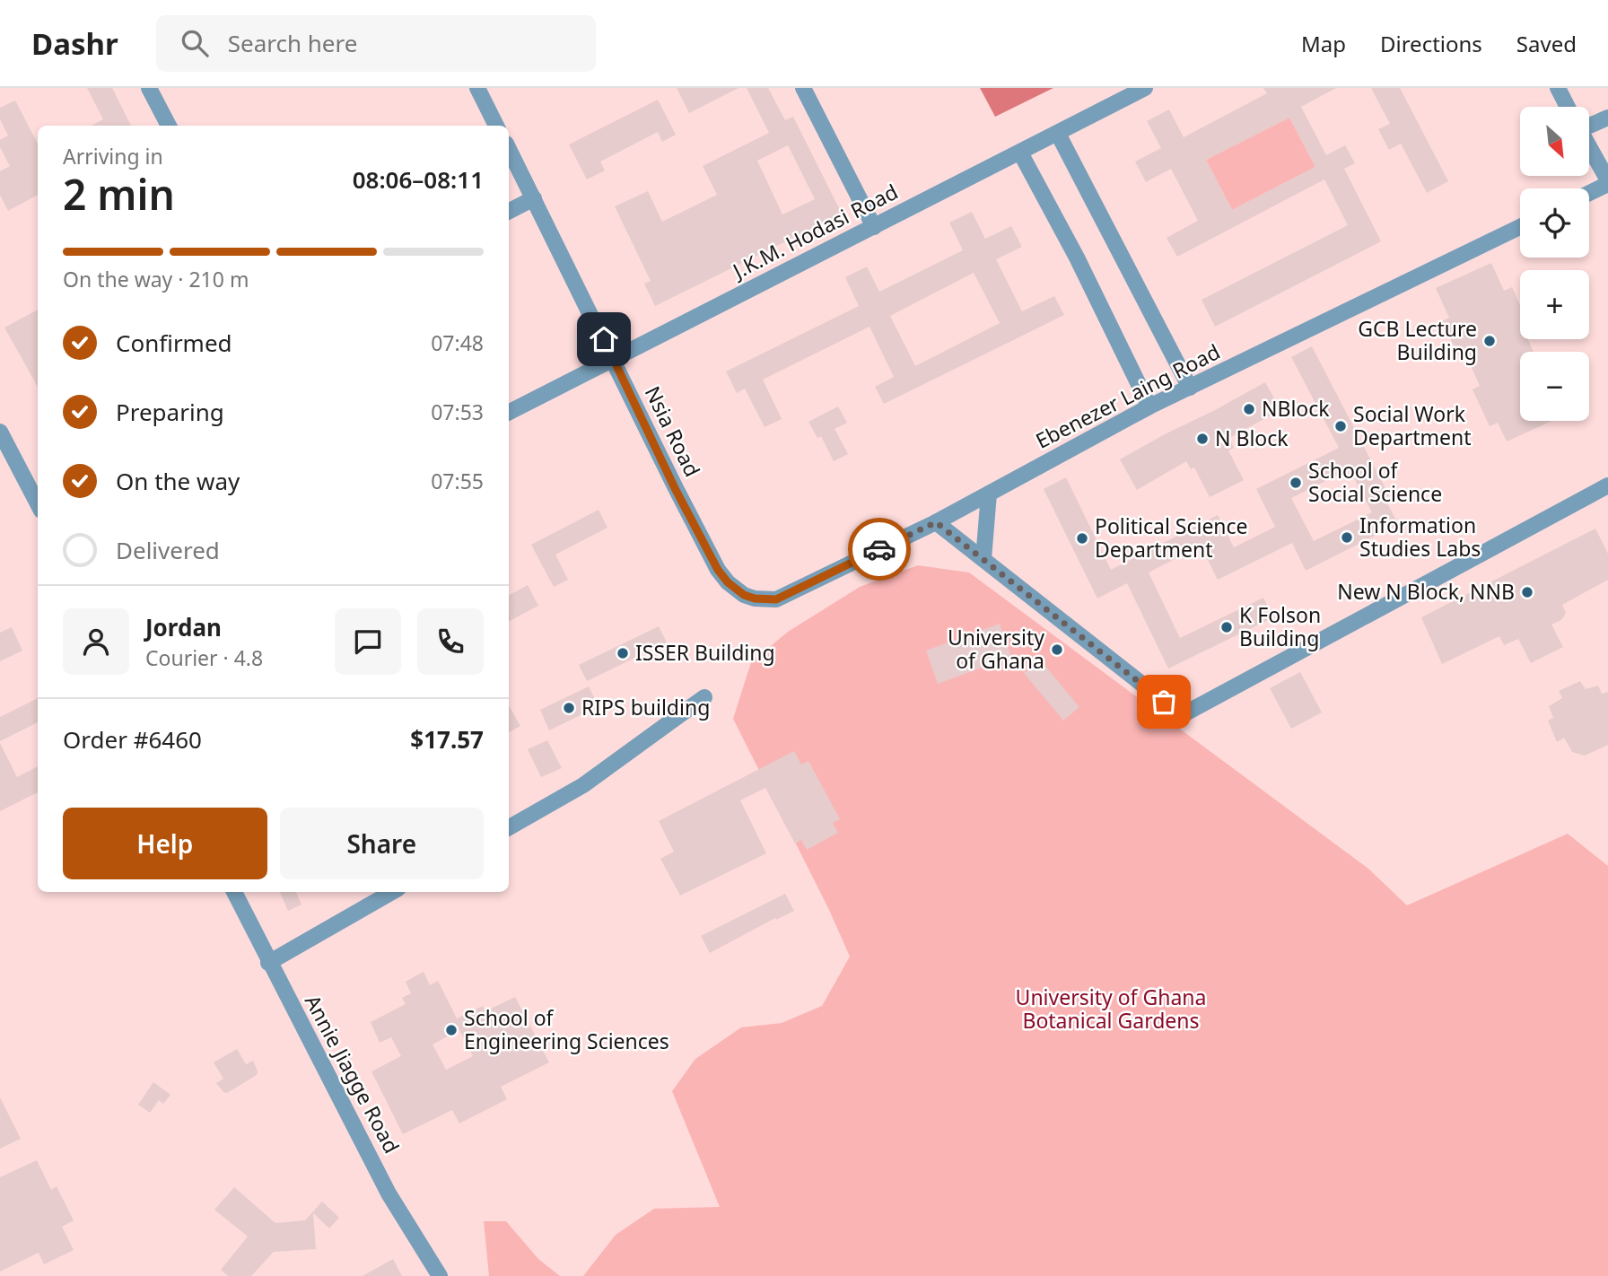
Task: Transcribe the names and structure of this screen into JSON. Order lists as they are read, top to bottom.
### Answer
{
  "streets": {
    "street": [
      "J.K.M. Hodasi Road",
      "Ebenezer Laing Road",
      "Nsia Road",
      "Annie Jiagge Road"
    ]
  },
  "crossings": [
    ["J.K.M. Hodasi Road", "Nsia Road"],
    ["Ebenezer Laing Road", "Nsia Road"]
  ],
  "parks": ["University of Ghana Botanical Gardens"],
  "places": [
    "GCB Lecture Building",
    "NBlock",
    "Social Work Department",
    "N Block",
    "School of Social Science",
    "Information Studies Labs",
    "Political Science Department",
    "New N Block, NNB",
    "K Folson Building",
    "University of Ghana",
    "ISSER Building",
    "RIPS building",
    "School of Engineering Sciences"
  ],
  "north": "bottom right",
  "page": {
    "header": "Dashr",
    "search": "Search here",
    "nav": ["Map", "Directions", "Saved"],
    "map_buttons": ["+", "−"],
    "heading": ["2 min", "Arriving in", "08:06–08:11"],
    "panel": [
      "Jordan",
      "Courier · 4.8",
      "Order #6460",
      "$17.57"
    ],
    "bar": "On the way · 210 m",
    "list": [
      ["Confirmed", "07:48"],
      ["Preparing", "07:53"],
      ["On the way", "07:55"],
      "Delivered"
    ],
    "buttons": ["Help", "Share"]
  }
}
